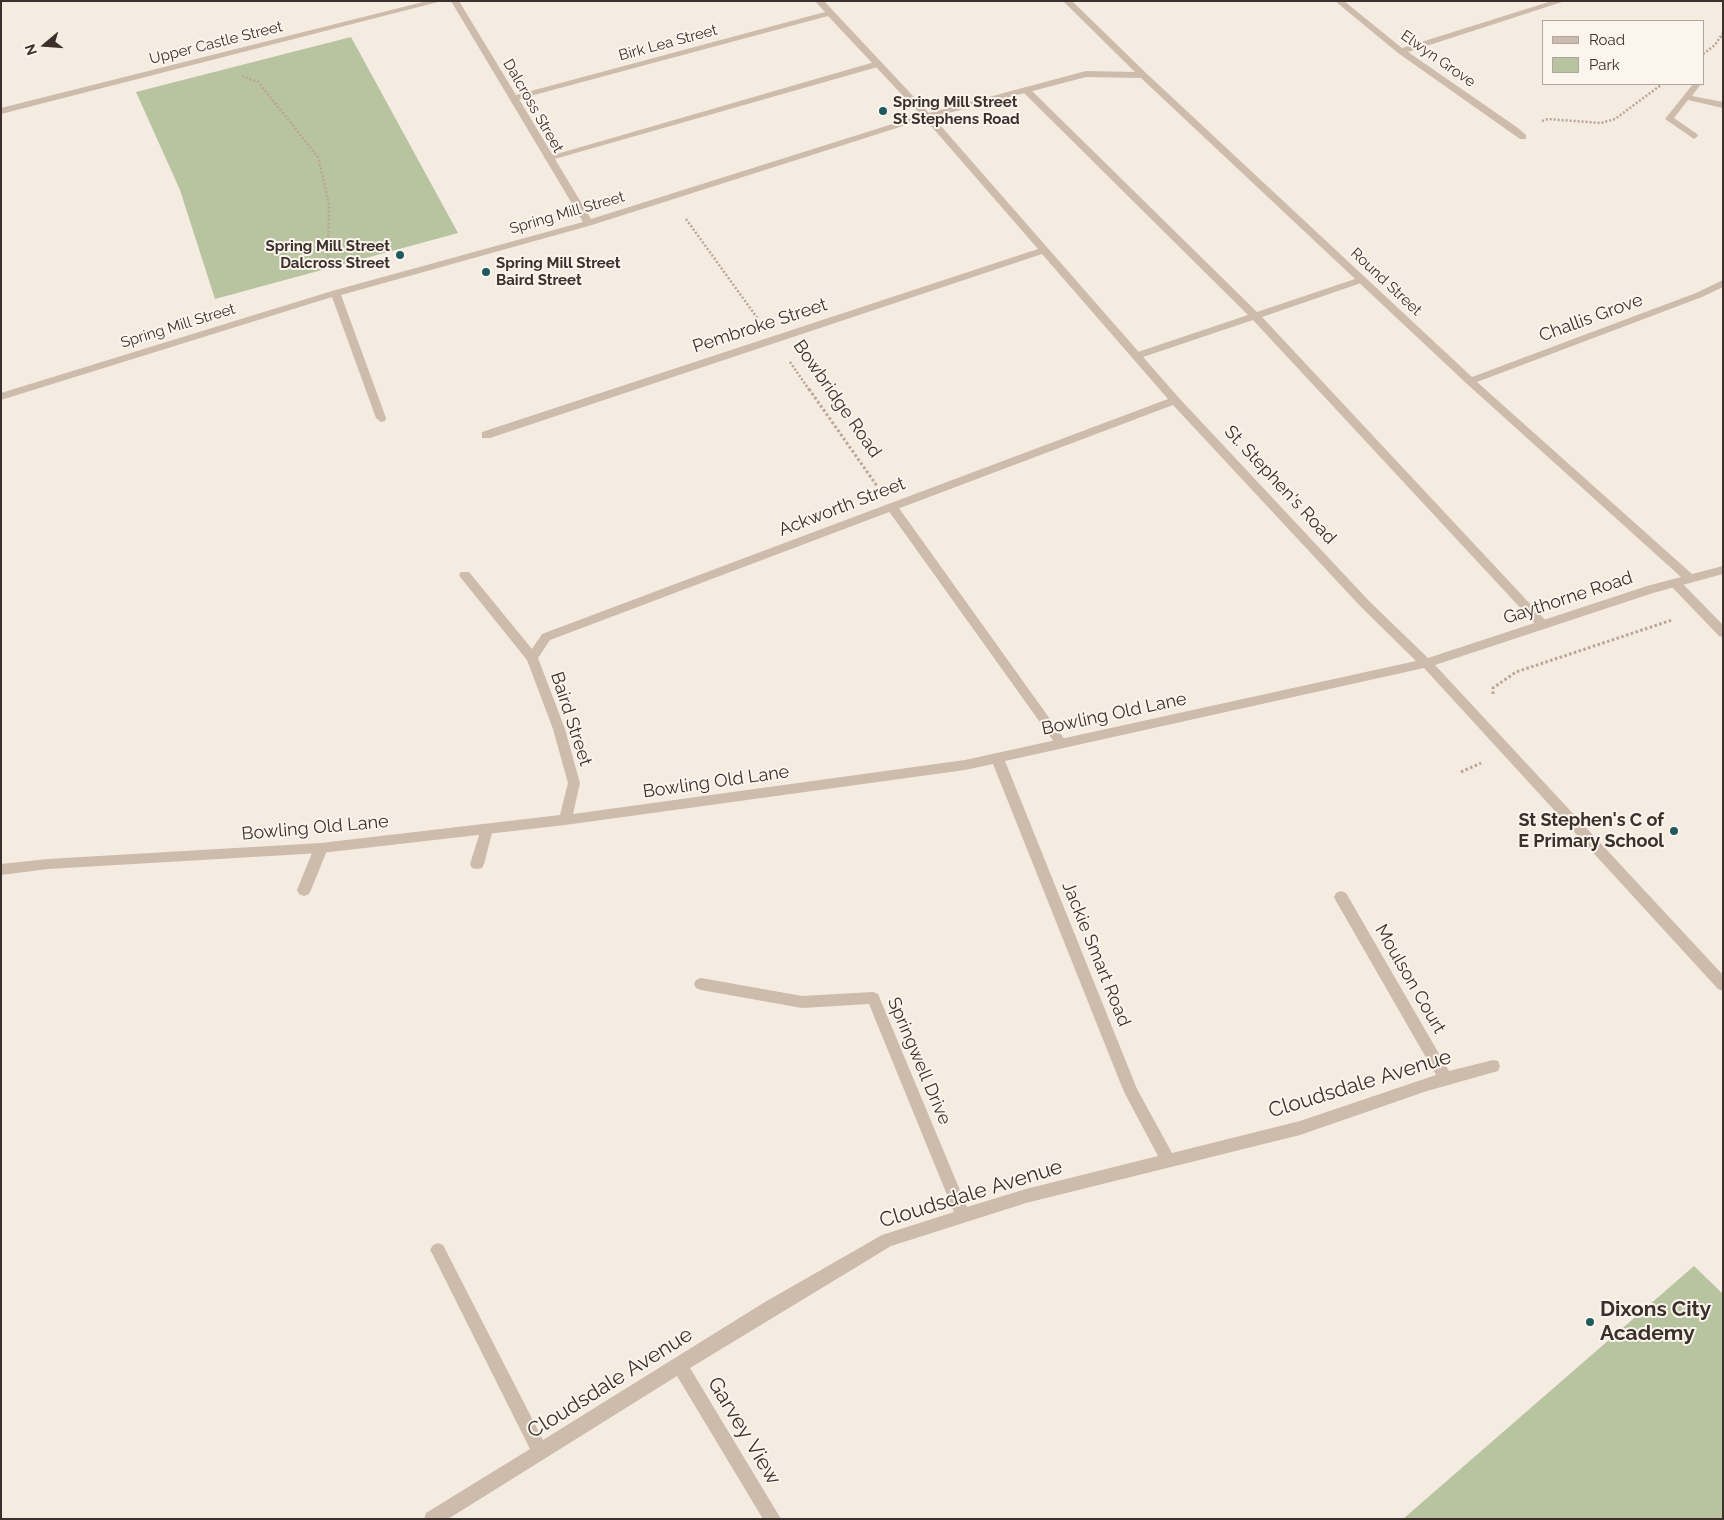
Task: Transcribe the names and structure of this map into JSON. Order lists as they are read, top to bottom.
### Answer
{
  "streets": {
    "street": [
      "Upper Castle Street",
      "Birk Lea Street",
      "Elwyn Grove",
      "Dalcross Street",
      "Spring Mill Street",
      "Round Street",
      "Challis Grove",
      "Pembroke Street",
      "St. Stephen's Road",
      "Ackworth Street",
      "Gaythorne Road",
      "Bowling Old Lane",
      "Baird Street",
      "Jackie Smart Road",
      "Moulson Court",
      "Springwell Drive",
      "Cloudsdale Avenue",
      "Garvey View"
    ],
    "path": ["Bowbridge Road"]
  },
  "crossings": [
    ["Birk Lea Street", "Dalcross Street"],
    ["Birk Lea Street", "St. Stephen's Road"],
    ["Dalcross Street", "Spring Mill Street"],
    ["Spring Mill Street", "Round Street"],
    ["Spring Mill Street", "Bowbridge Road"],
    ["Spring Mill Street", "St. Stephen's Road"],
    ["Round Street", "Challis Grove"],
    ["Round Street", "Gaythorne Road"],
    ["Pembroke Street", "Bowbridge Road"],
    ["Pembroke Street", "St. Stephen's Road"],
    ["Bowbridge Road", "Ackworth Street"],
    ["St. Stephen's Road", "Ackworth Street"],
    ["St. Stephen's Road", "Gaythorne Road"],
    ["St. Stephen's Road", "Bowling Old Lane"],
    ["Ackworth Street", "Baird Street"],
    ["Gaythorne Road", "Bowling Old Lane"],
    ["Bowling Old Lane", "Baird Street"],
    ["Bowling Old Lane", "Jackie Smart Road"],
    ["Jackie Smart Road", "Cloudsdale Avenue"],
    ["Moulson Court", "Cloudsdale Avenue"],
    ["Springwell Drive", "Cloudsdale Avenue"],
    ["Cloudsdale Avenue", "Garvey View"]
  ],
  "places": [
    "Spring Mill Street St Stephens Road",
    "Spring Mill Street Dalcross Street",
    "Spring Mill Street Baird Street",
    "St Stephen's C of E Primary School",
    "Dixons City Academy"
  ],
  "legend": ["Road", "Park"],
  "north": "left"
}
